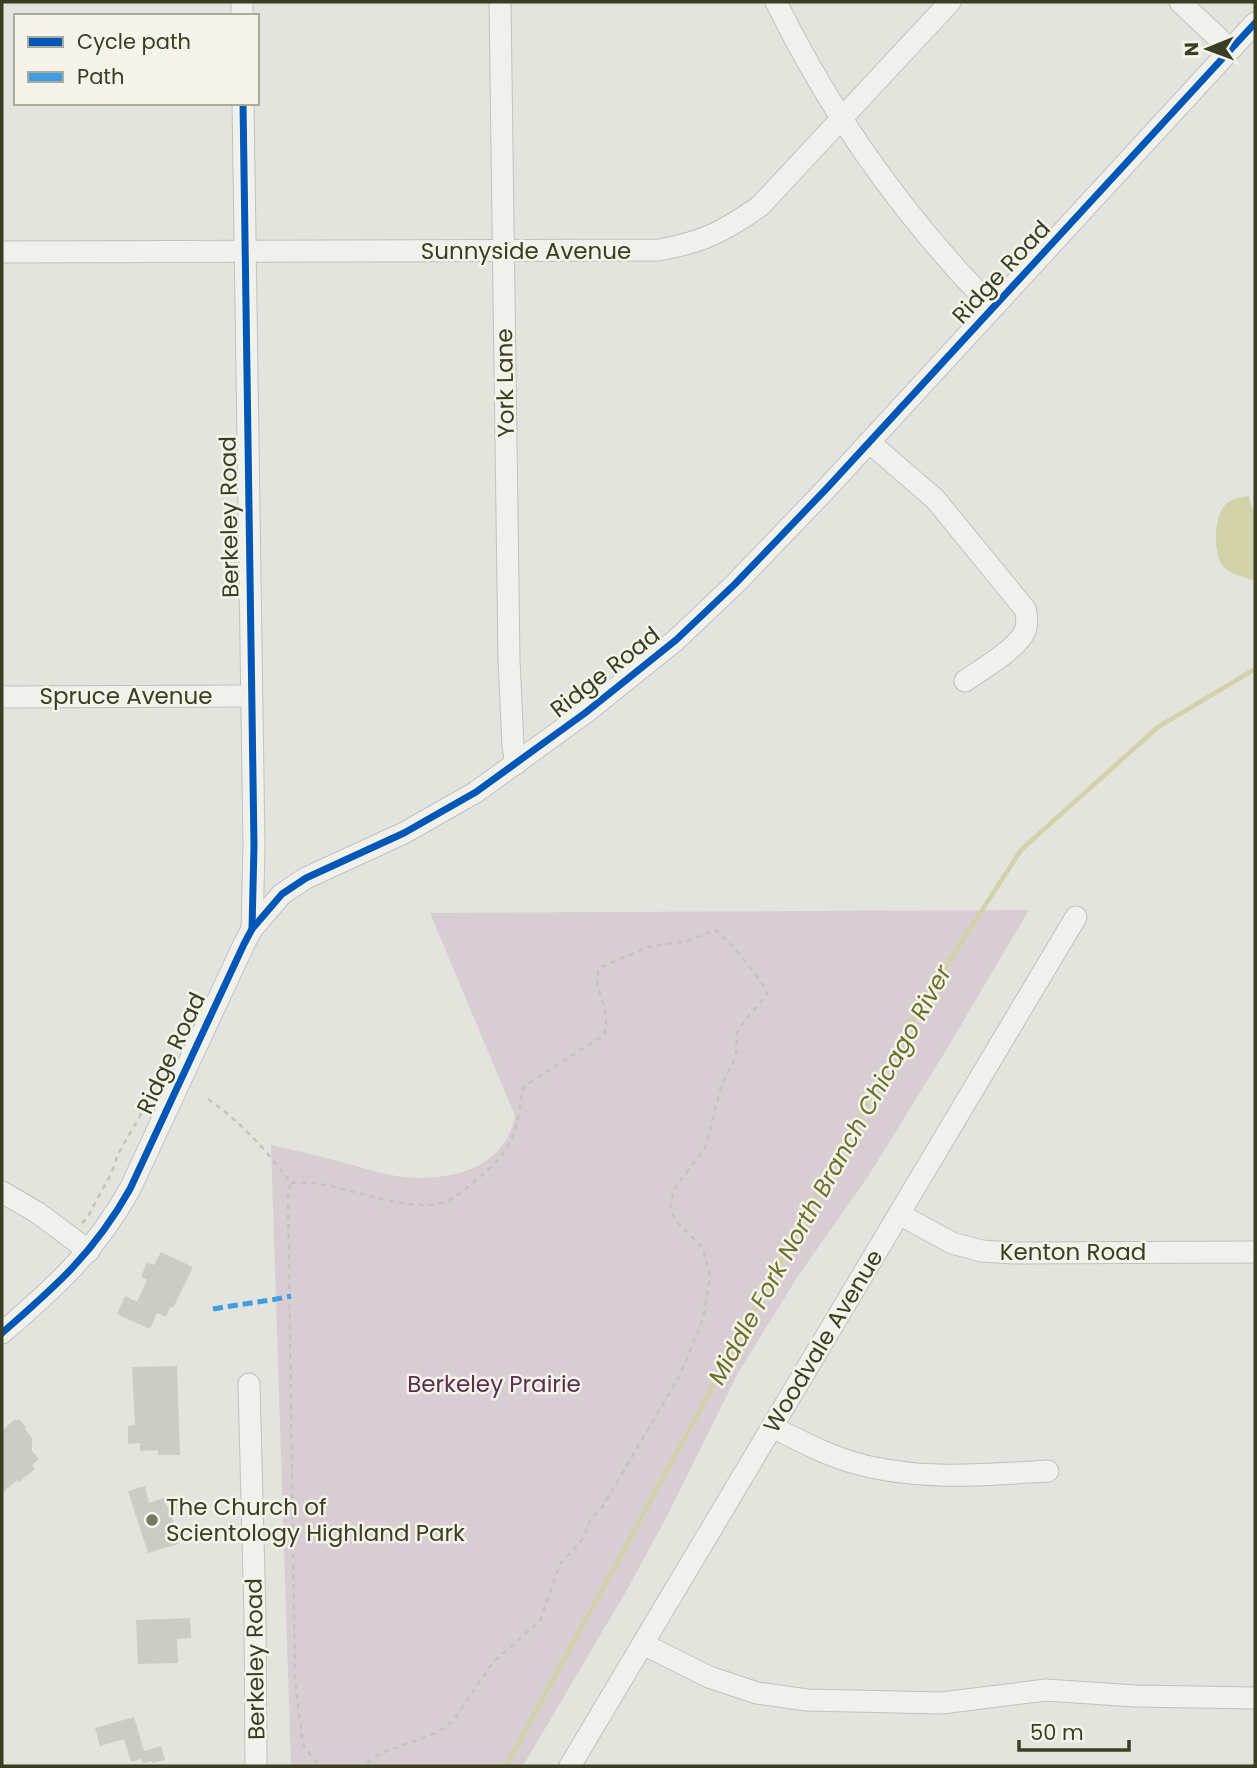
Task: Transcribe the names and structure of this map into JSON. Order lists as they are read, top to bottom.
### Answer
{
  "streets": {
    "street": [
      "Sunnyside Avenue",
      "Ridge Road",
      "York Lane",
      "Berkeley Road",
      "Spruce Avenue",
      "Kenton Road",
      "Woodvale Avenue"
    ]
  },
  "crossings": [
    ["Sunnyside Avenue", "York Lane"],
    ["Sunnyside Avenue", "Berkeley Road"],
    ["Ridge Road", "York Lane"],
    ["Ridge Road", "Berkeley Road"],
    ["Berkeley Road", "Spruce Avenue"],
    ["Kenton Road", "Woodvale Avenue"]
  ],
  "water": ["Middle Fork North Branch Chicago River"],
  "parks": ["Berkeley Prairie"],
  "places": ["The Church of Scientology Highland Park"],
  "legend": ["Cycle path", "Path"],
  "scale_bar": "50 m",
  "north": "left"
}
